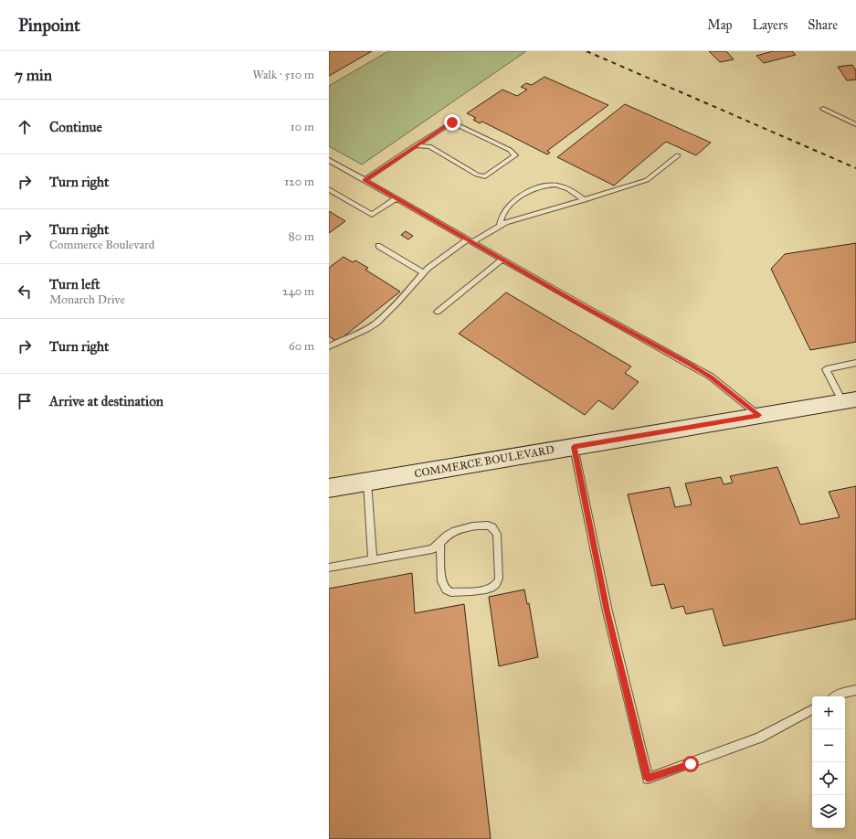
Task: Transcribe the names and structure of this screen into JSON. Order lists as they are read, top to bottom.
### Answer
{
  "streets": {
    "street": ["COMMERCE BOULEVARD"]
  },
  "page": {
    "header": "Pinpoint",
    "nav": ["Map", "Layers", "Share"],
    "heading": ["7 min", "Walk · 510 m"],
    "list": [
      ["Continue", "10 m"],
      ["Turn right", "120 m"],
      ["Turn right", "Commerce Boulevard", "80 m"],
      ["Turn left", "Monarch Drive", "240 m"],
      ["Turn right", "60 m"],
      "Arrive at destination"
    ],
    "map_buttons": ["+", "−"]
  }
}
